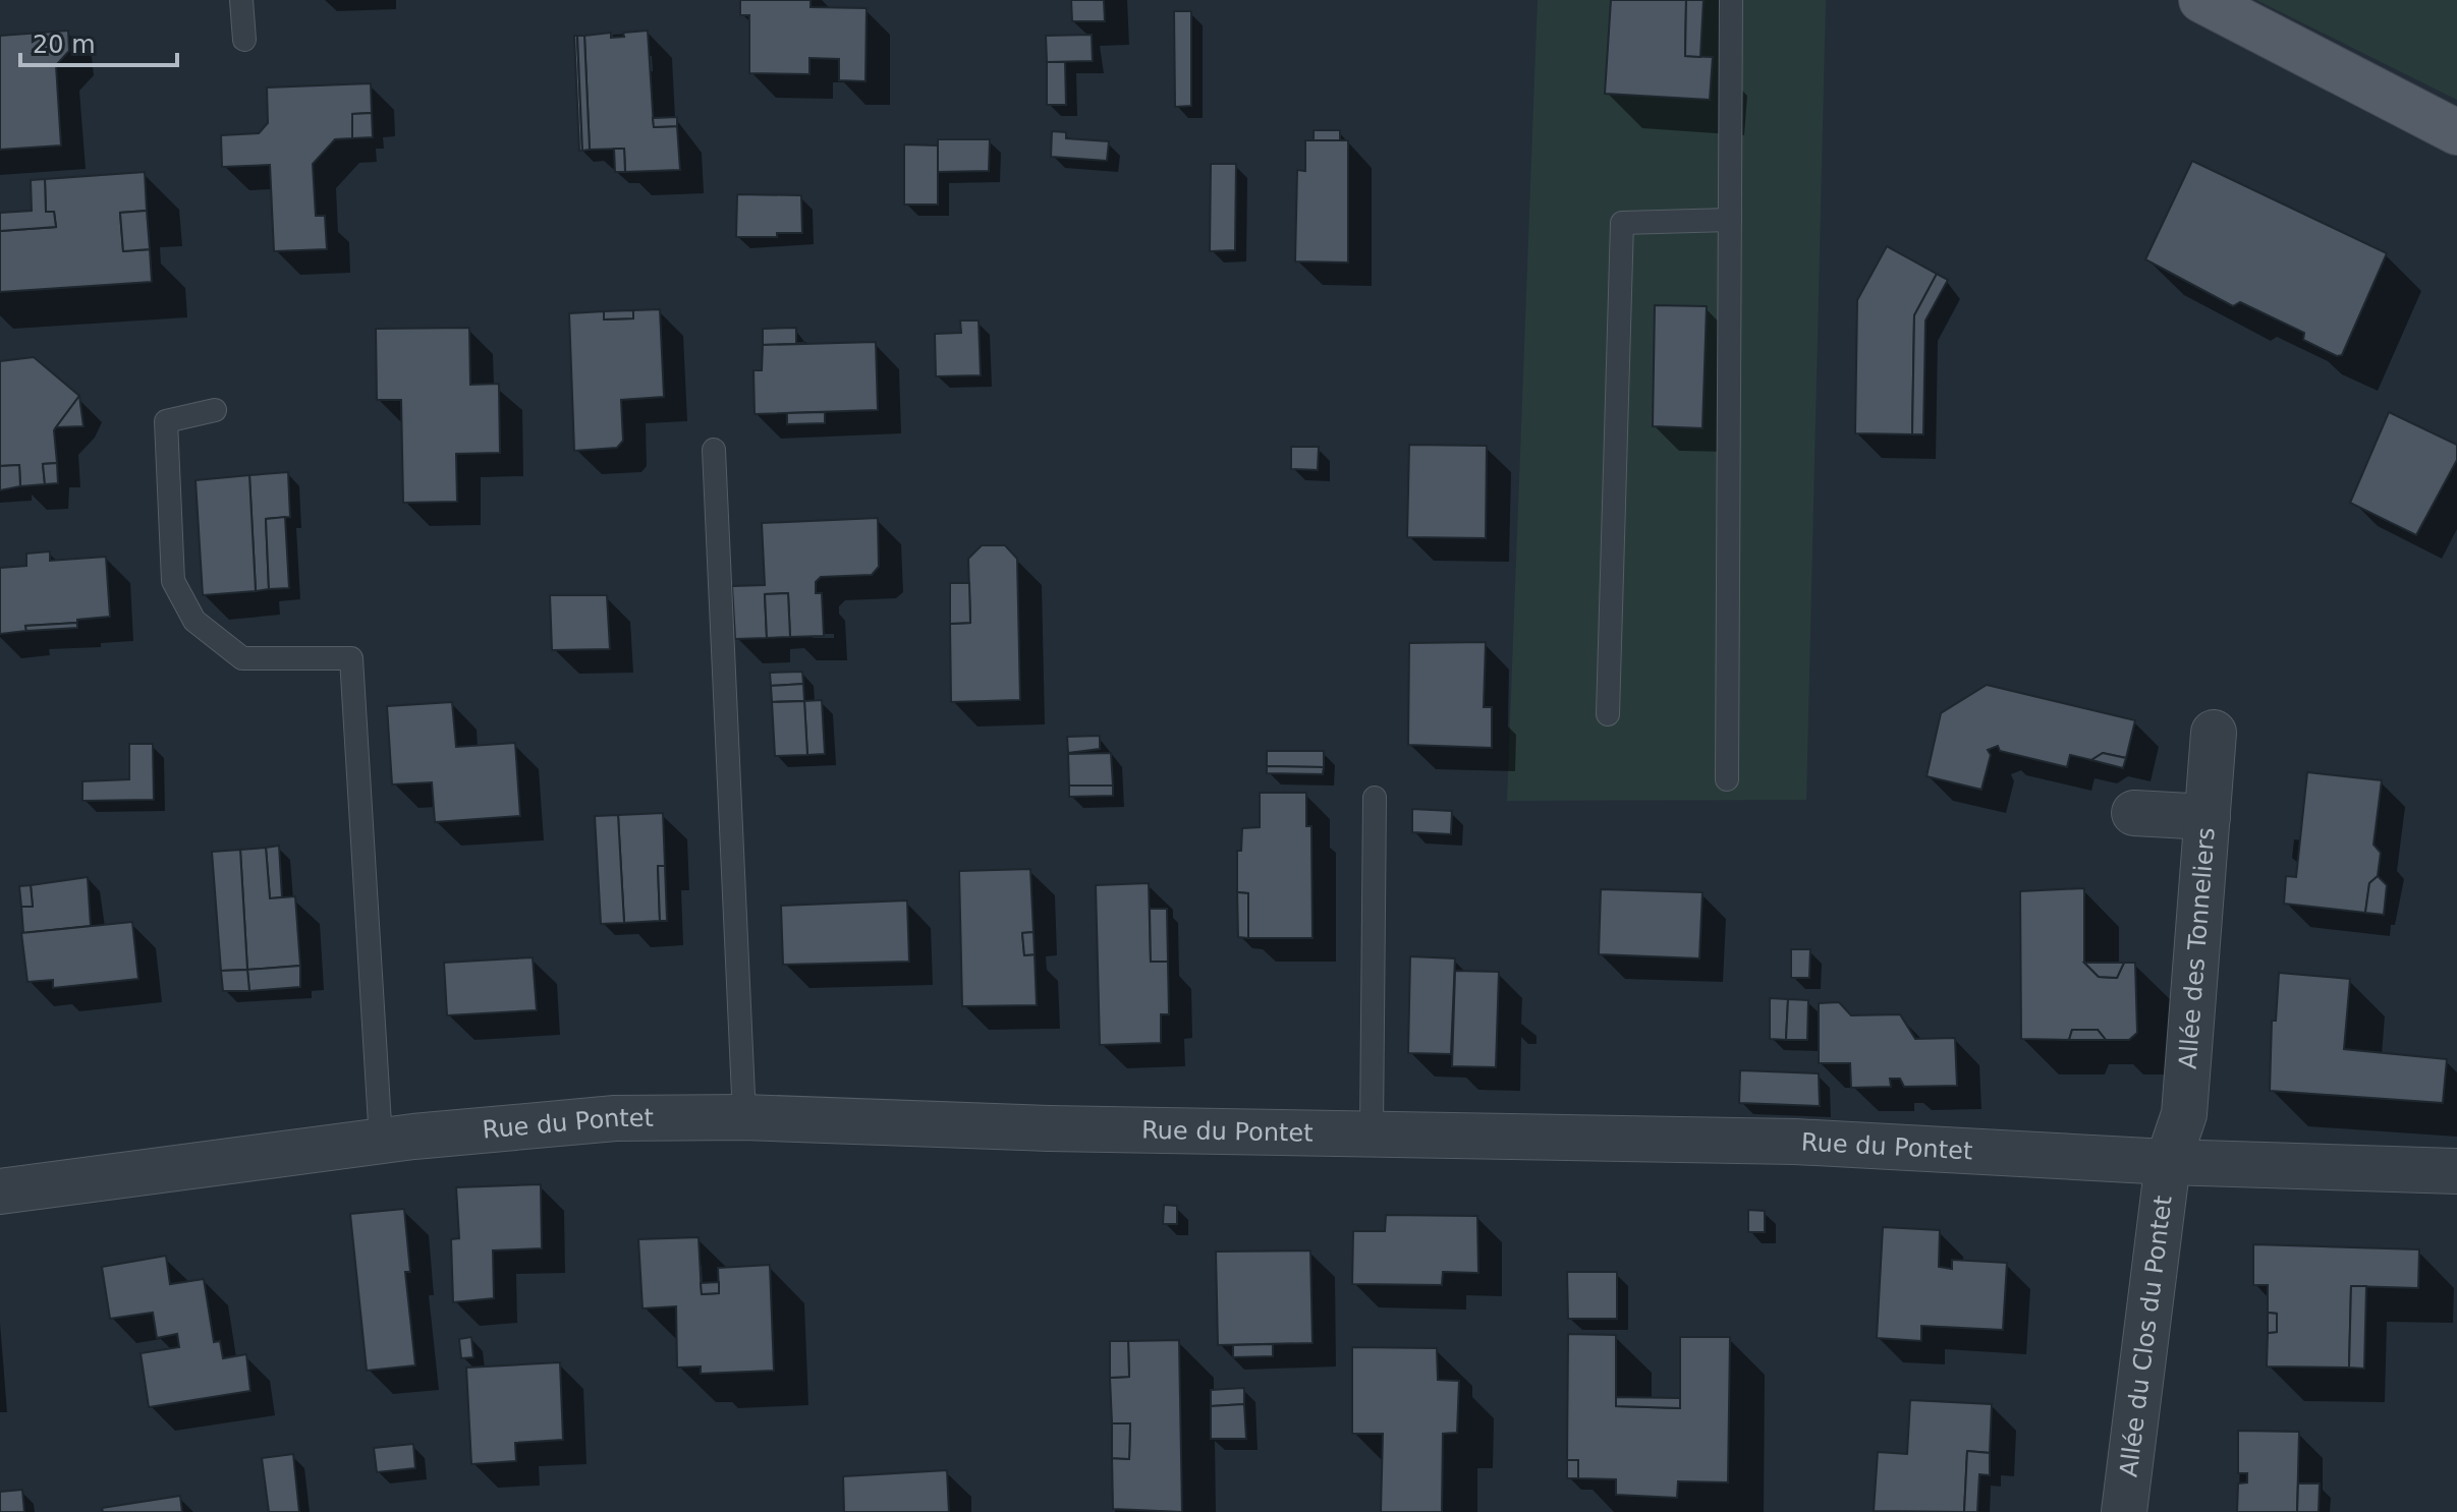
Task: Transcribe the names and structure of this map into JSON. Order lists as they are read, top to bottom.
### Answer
{
  "streets": {
    "street": ["Allée des Tonneliers", "Rue du Pontet", "Allée du Clos du Pontet"]
  },
  "crossings": [
    ["Allée des Tonneliers", "Rue du Pontet"],
    ["Allée des Tonneliers", "Allée du Clos du Pontet"],
    ["Rue du Pontet", "Allée du Clos du Pontet"]
  ],
  "scale_bar": "20 m"
}
